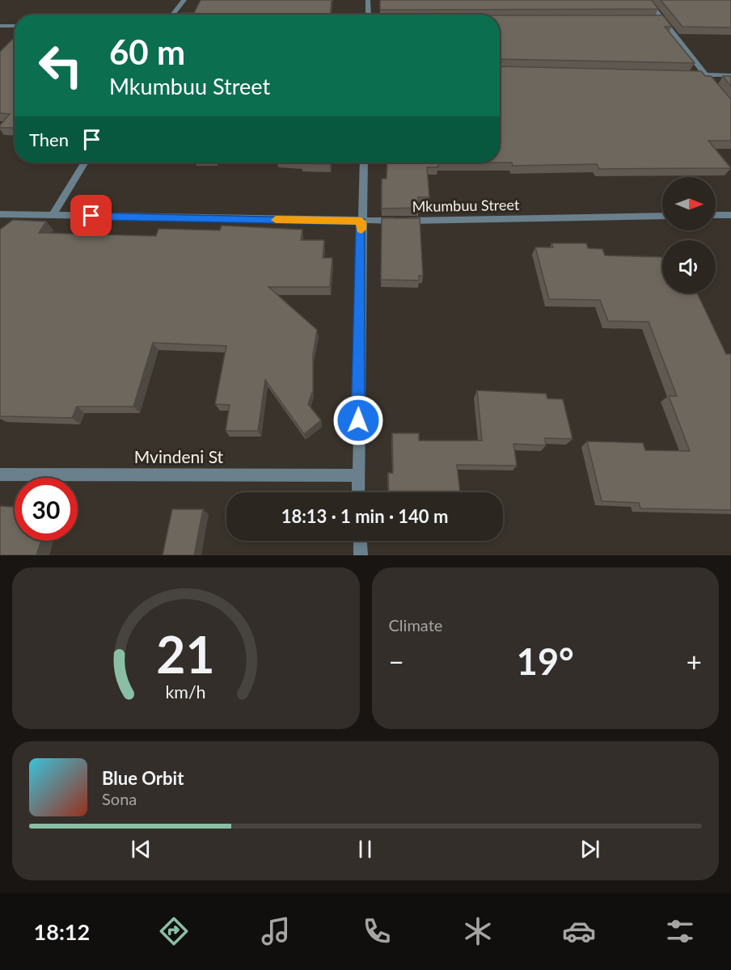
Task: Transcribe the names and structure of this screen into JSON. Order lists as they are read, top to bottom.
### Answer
{
  "streets": {
    "street": ["Mkumbuu Street", "Mvindeni St"]
  },
  "north": "right",
  "page": {
    "turn": ["60 m", "Mkumbuu Street"],
    "then": "Then",
    "limit": "30",
    "trip": "18:13 · 1 min · 140 m",
    "tile": "Climate",
    "heat": ["−", "19°", "+"],
    "song": ["Blue Orbit", "Sona"],
    "tabs": "18:12",
    "gauge": ["21", "km/h"]
  }
}
